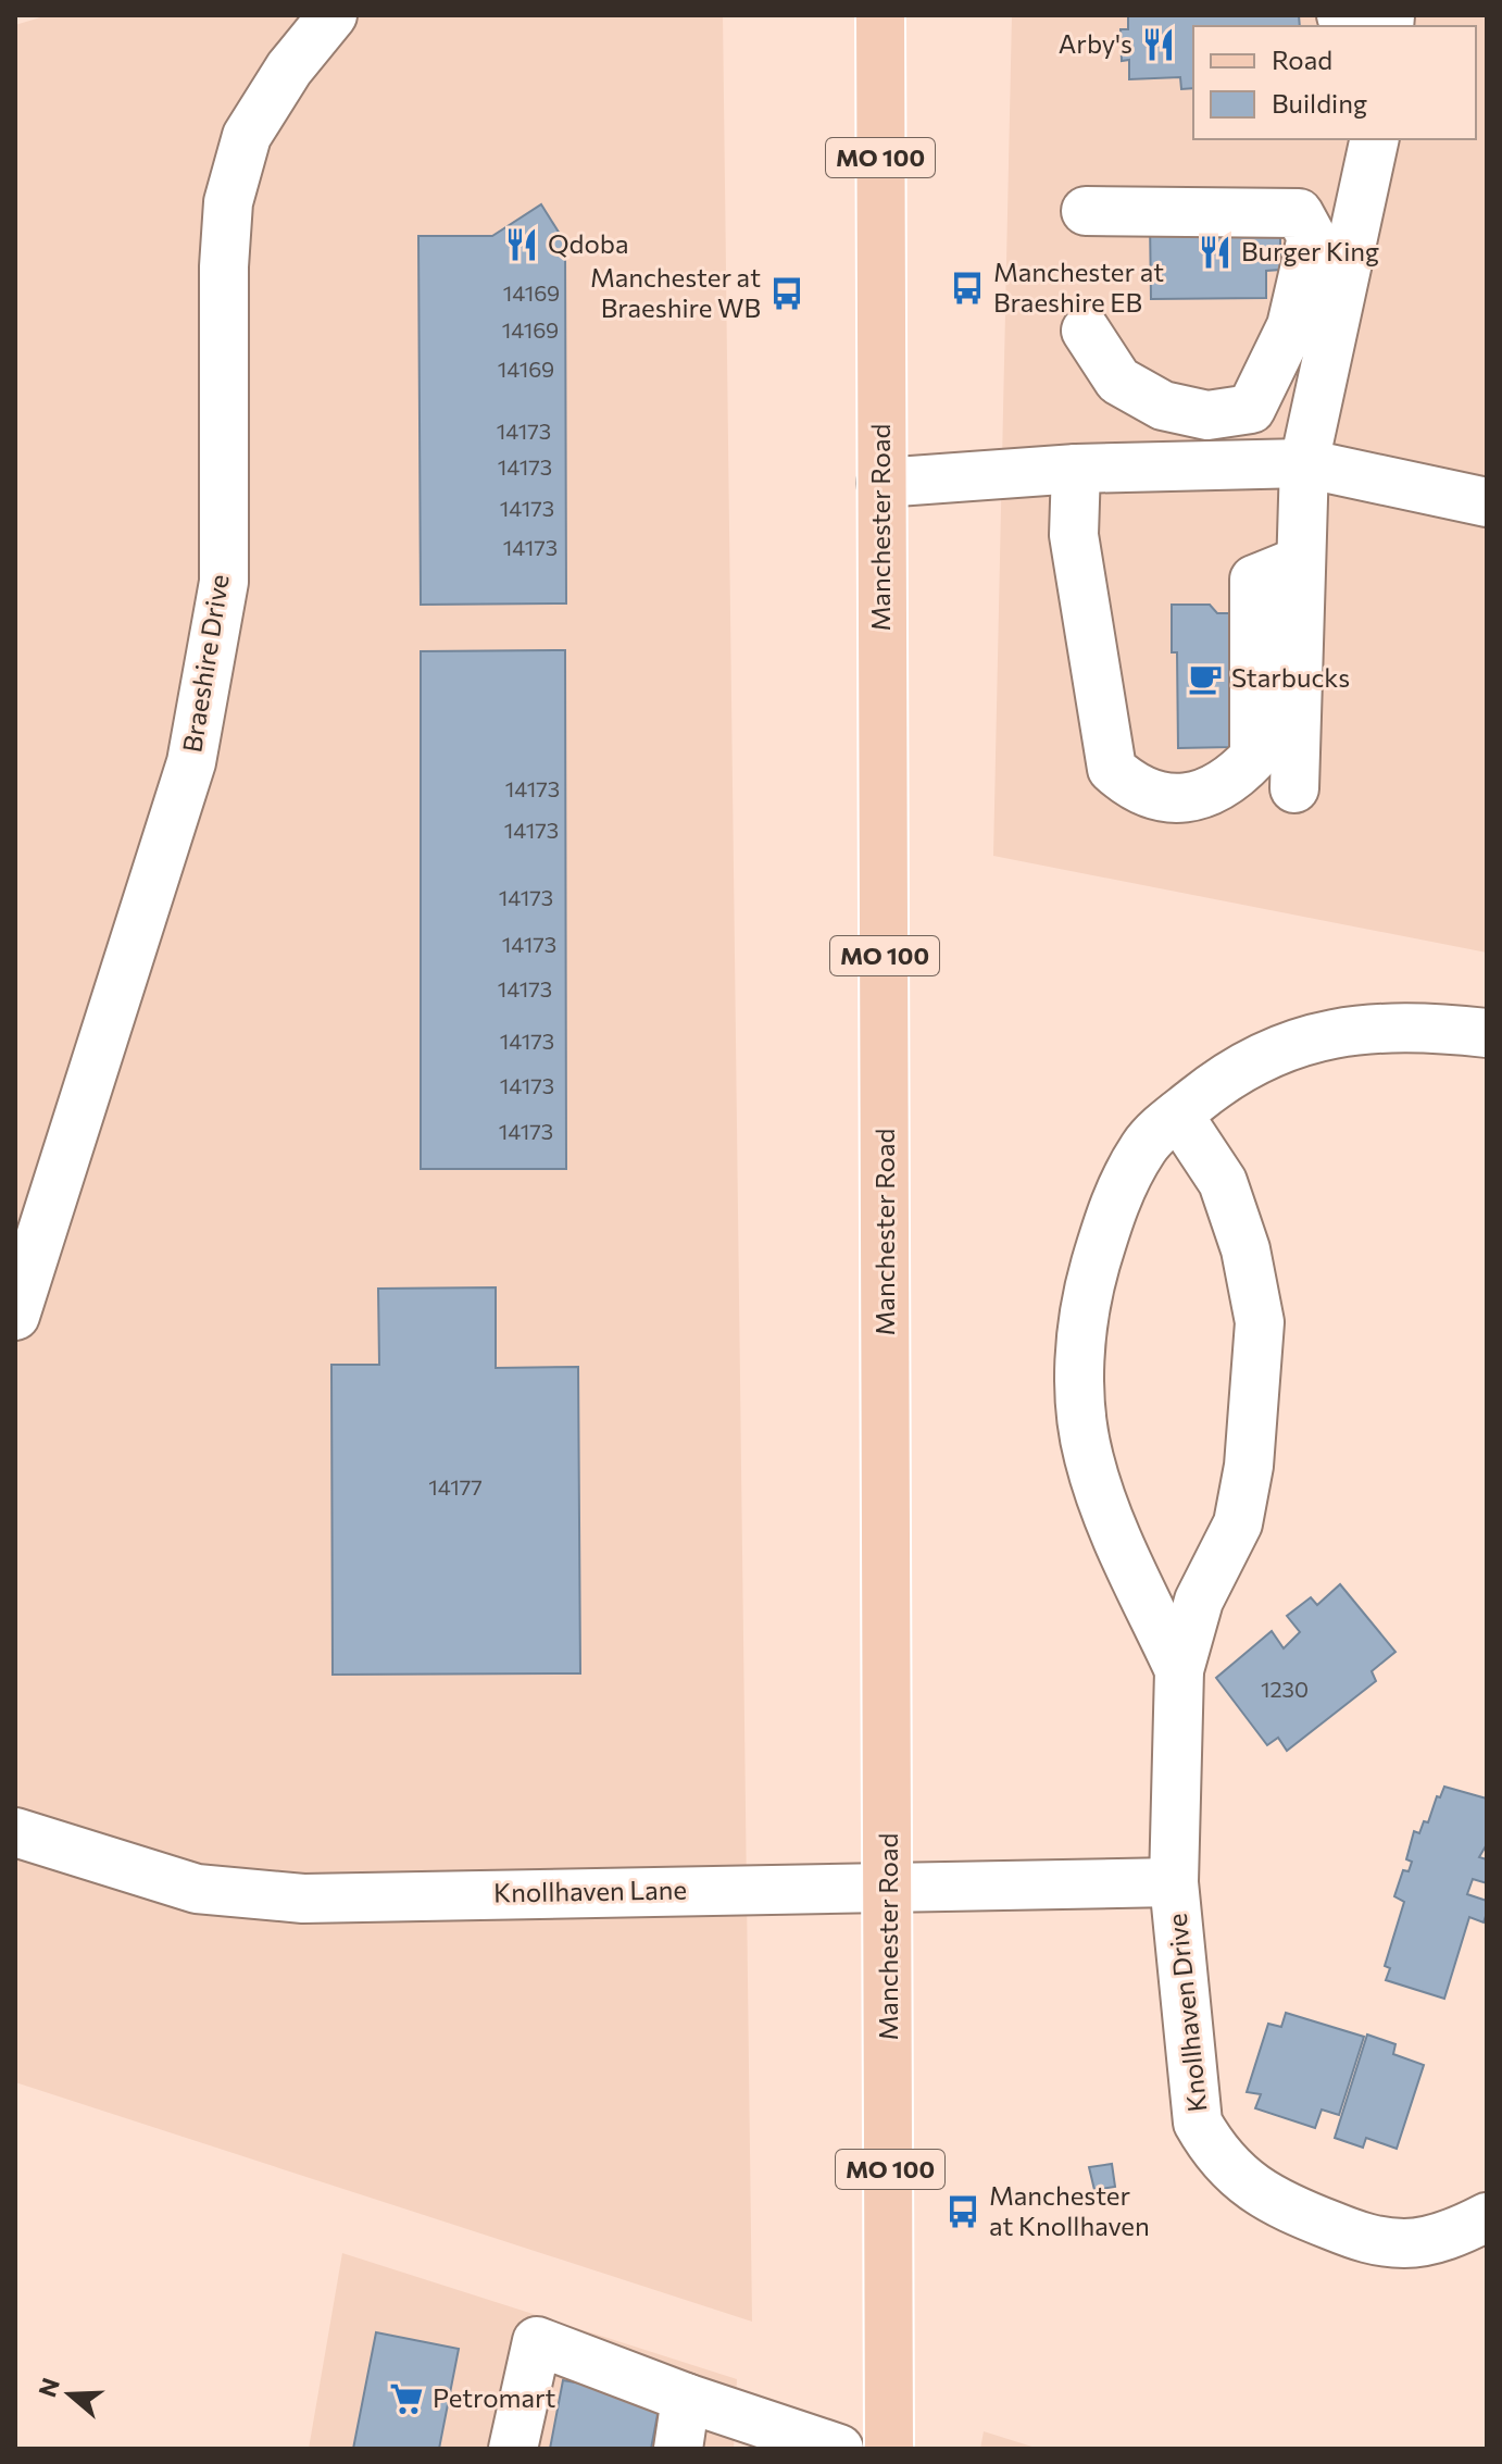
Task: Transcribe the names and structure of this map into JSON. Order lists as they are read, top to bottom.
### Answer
{
  "streets": {
    "main road": ["MO 100", "Manchester Road"],
    "street": ["Braeshire Drive", "Knollhaven Lane", "Knollhaven Drive"]
  },
  "crossings": [
    ["Manchester Road", "Knollhaven Lane"],
    ["Knollhaven Lane", "Knollhaven Drive"]
  ],
  "places": {
    "restaurant": ["Arby's", "Qdoba", "Burger King"],
    "bus stop": ["Manchester at Braeshire EB", "Manchester at Braeshire WB", "Manchester at Knollhaven"],
    "cafe": ["Starbucks"],
    "supermarket": ["Petromart"]
  },
  "house_numbers": [
    "14169",
    "14169",
    "14169",
    "14173",
    "14173",
    "14173",
    "14173",
    "14173",
    "14173",
    "14173",
    "14173",
    "14173",
    "14173",
    "14173",
    "14173",
    "14177",
    "1230"
  ],
  "legend": ["Road", "Building"],
  "north": "left"
}
